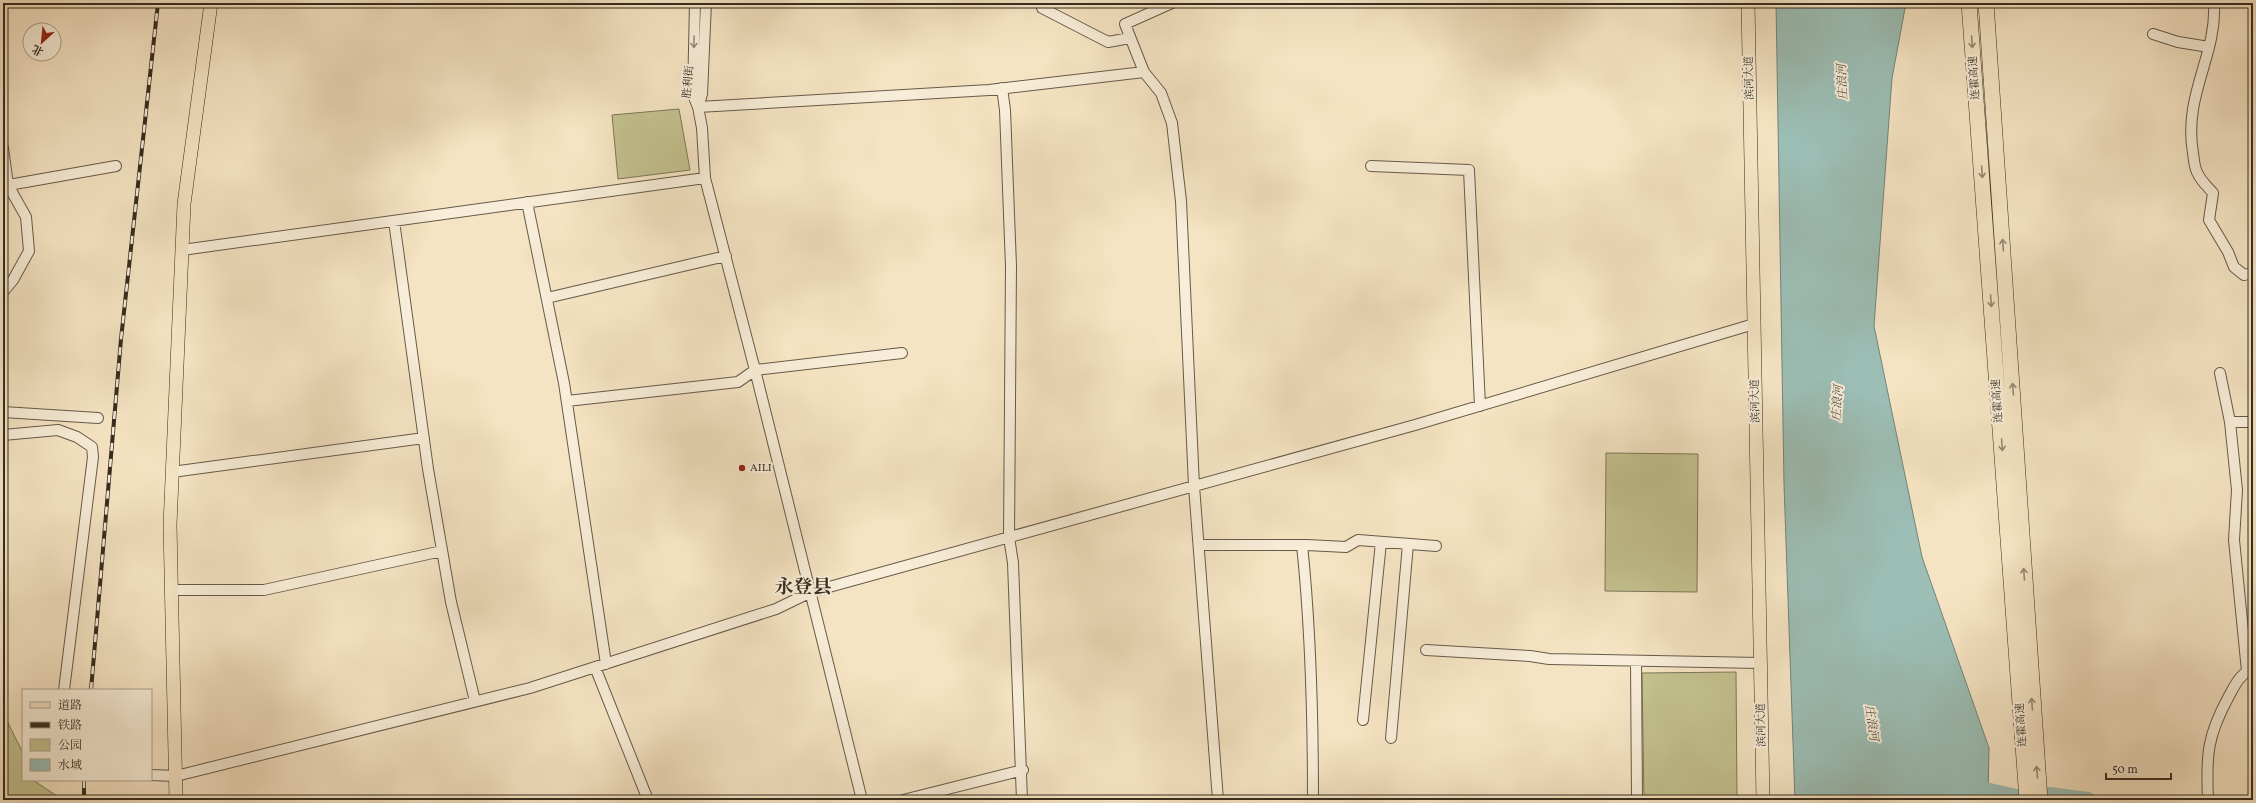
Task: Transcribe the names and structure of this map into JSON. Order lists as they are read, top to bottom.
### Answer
{
  "streets": {
    "highway": ["连霍高速"],
    "main road": ["滨河大道"],
    "street": ["胜利街"]
  },
  "districts": ["永登县"],
  "water": ["庄浪河"],
  "places": ["AILI"],
  "legend": [
    "道路",
    "铁路",
    "公园",
    "水域"
  ],
  "scale_bar": "50 m",
  "north": "bottom left"
}
